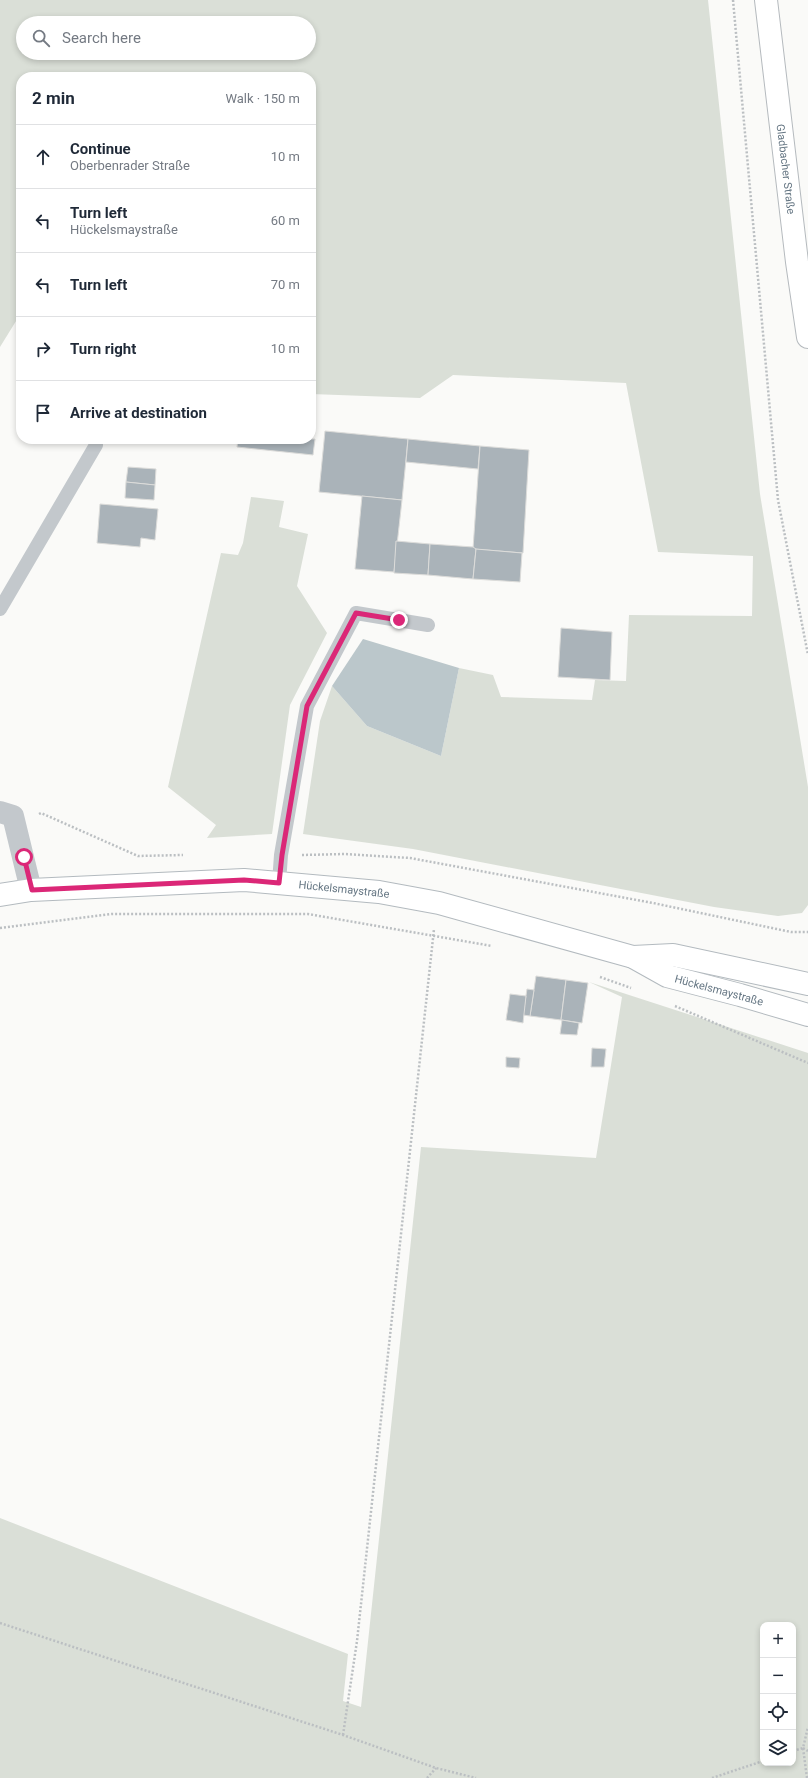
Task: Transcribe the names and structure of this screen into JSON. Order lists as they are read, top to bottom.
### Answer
{
  "streets": {
    "main road": ["Gladbacher Straße", "Hückelsmaystraße"]
  },
  "page": {
    "search": "Search here",
    "heading": ["2 min", "Walk · 150 m"],
    "list": [
      ["Continue", "Oberbenrader Straße", "10 m"],
      ["Turn left", "Hückelsmaystraße", "60 m"],
      ["Turn left", "70 m"],
      ["Turn right", "10 m"],
      "Arrive at destination"
    ],
    "map_buttons": ["+", "−"]
  }
}
